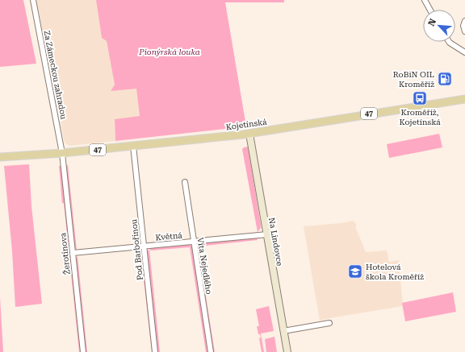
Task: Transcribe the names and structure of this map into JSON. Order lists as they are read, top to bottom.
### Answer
{
  "streets": {
    "main road": ["47", "Kojetínská", "Na Lindovce"],
    "street": [
      "Za Zámeckou zahradou",
      "Květná",
      "Pod Barbořinou",
      "Žerotínova",
      "Víta Nejedlého"
    ]
  },
  "crossings": [
    ["Za Zámeckou zahradou", "Kojetínská"],
    ["Za Zámeckou zahradou", "Žerotínova"],
    ["Kojetínská", "Na Lindovce"],
    ["Kojetínská", "Pod Barbořinou"],
    ["Kojetínská", "Žerotínova"],
    ["Květná", "Na Lindovce"],
    ["Květná", "Pod Barbořinou"],
    ["Květná", "Žerotínova"],
    ["Květná", "Víta Nejedlého"]
  ],
  "parks": ["Pionýrská louka"],
  "places": {
    "fuel station": ["RoBiN OIL Kroměříž"],
    "bus stop": ["Kroměříž, Kojetínská"],
    "school or university": ["Hotelová škola Kroměříž"]
  },
  "north": "top left"
}
